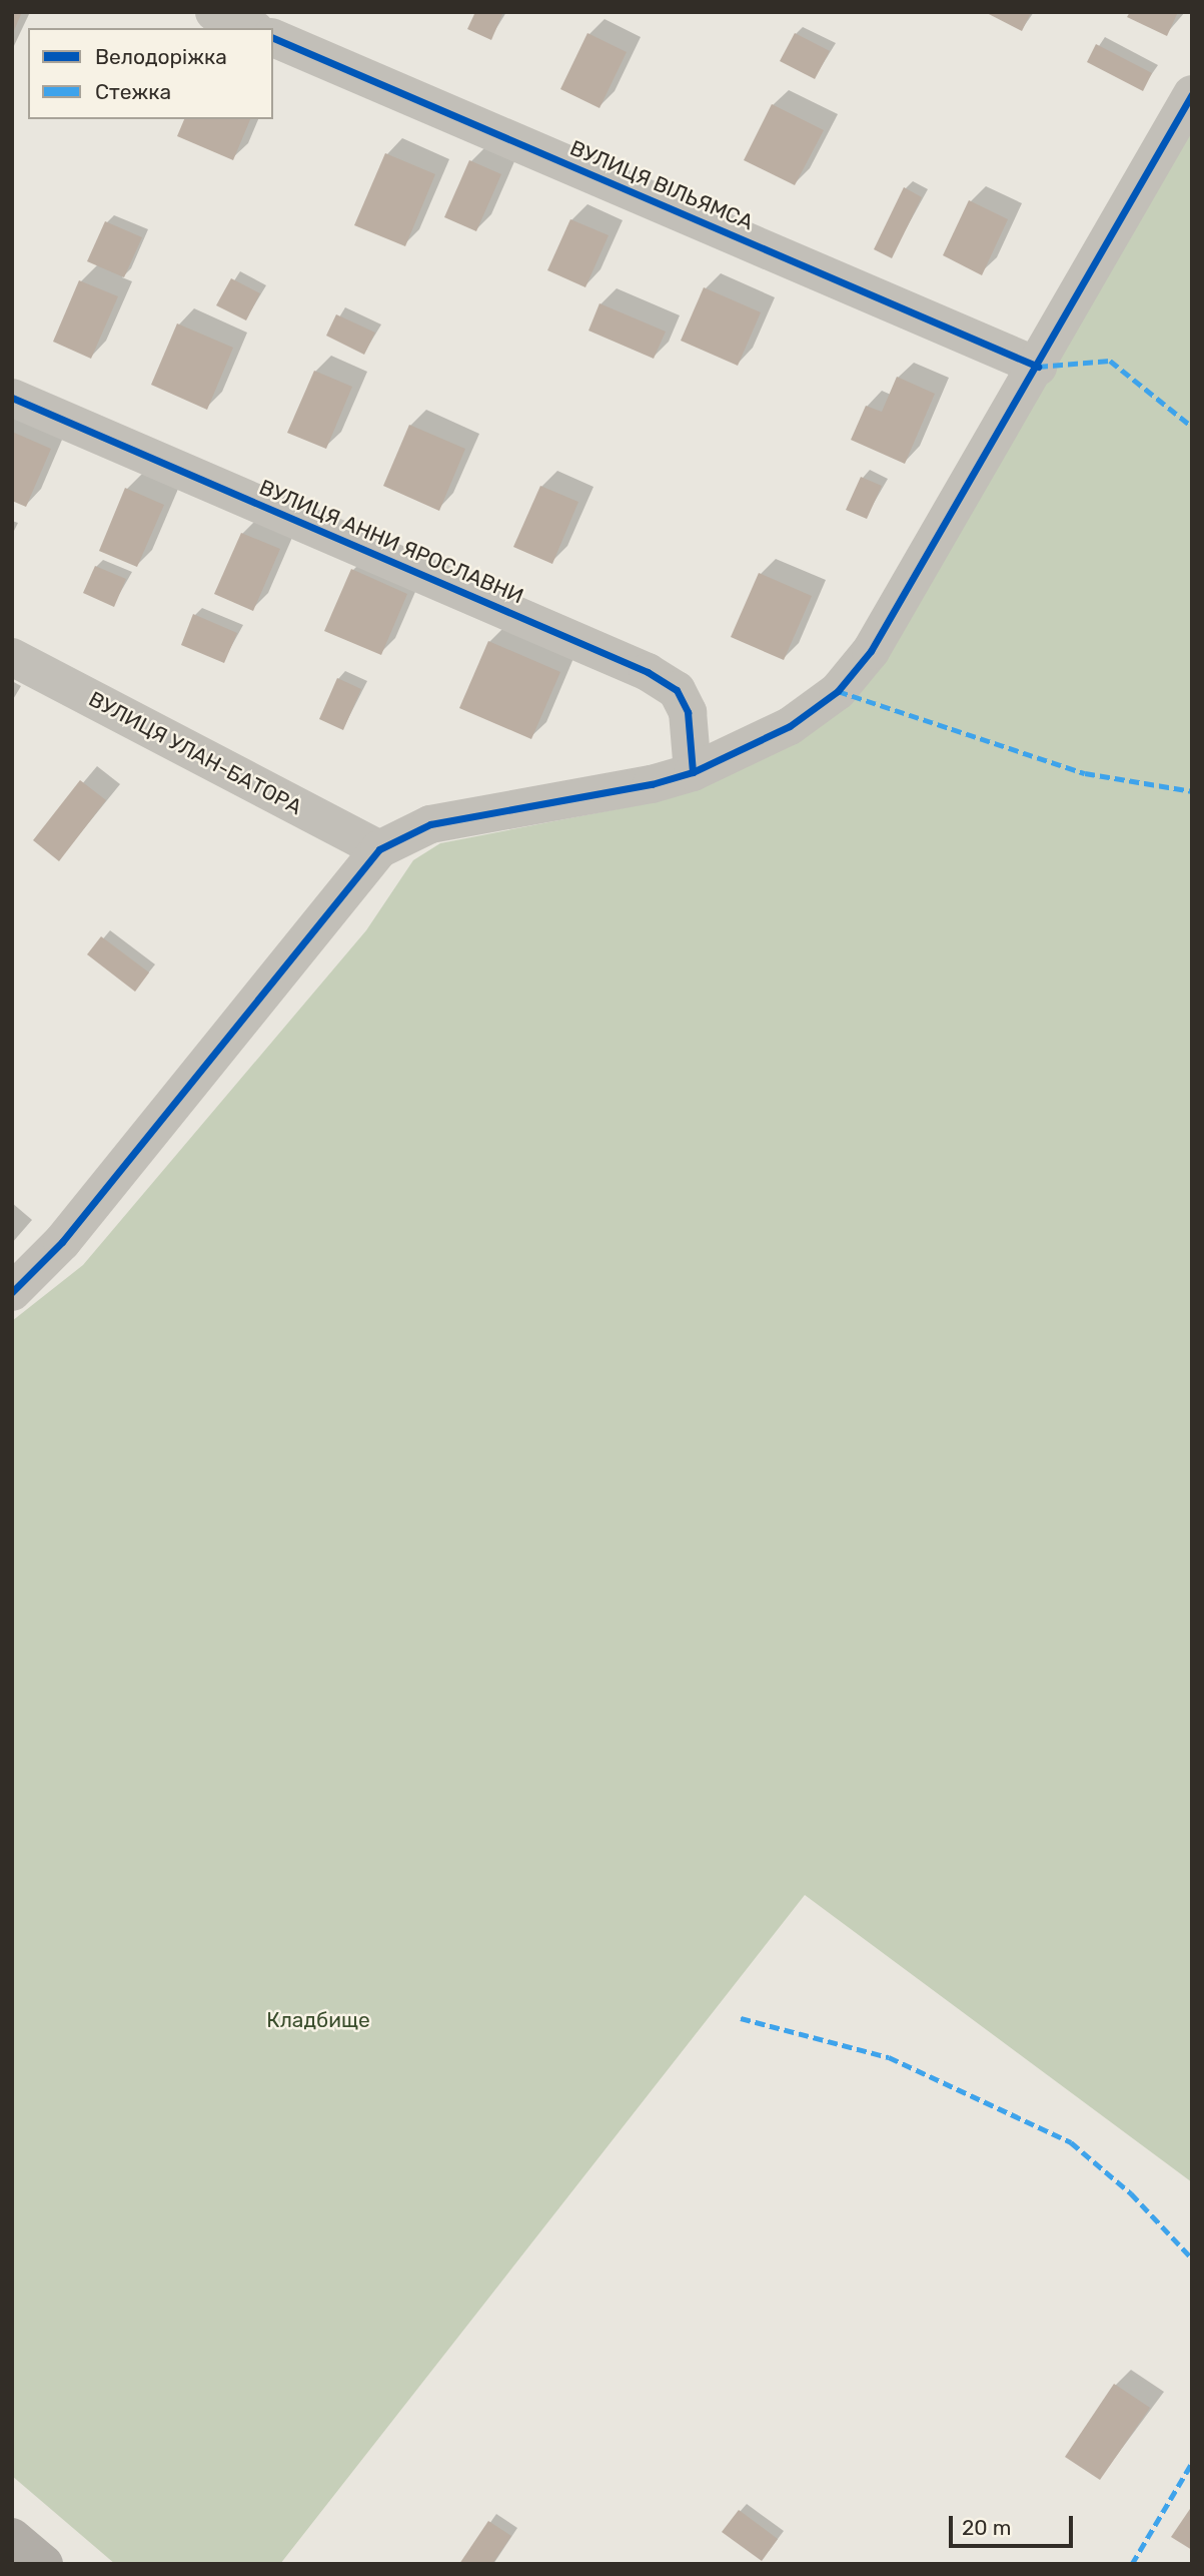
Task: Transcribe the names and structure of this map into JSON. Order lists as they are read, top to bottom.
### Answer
{
  "streets": {
    "street": ["ВУЛИЦЯ ВІЛЬЯМСА", "ВУЛИЦЯ АННИ ЯРОСЛАВНИ", "ВУЛИЦЯ УЛАН-БАТОРА"]
  },
  "parks": ["Кладбище"],
  "legend": ["Велодоріжка", "Стежка"],
  "scale_bar": "20 m"
}
